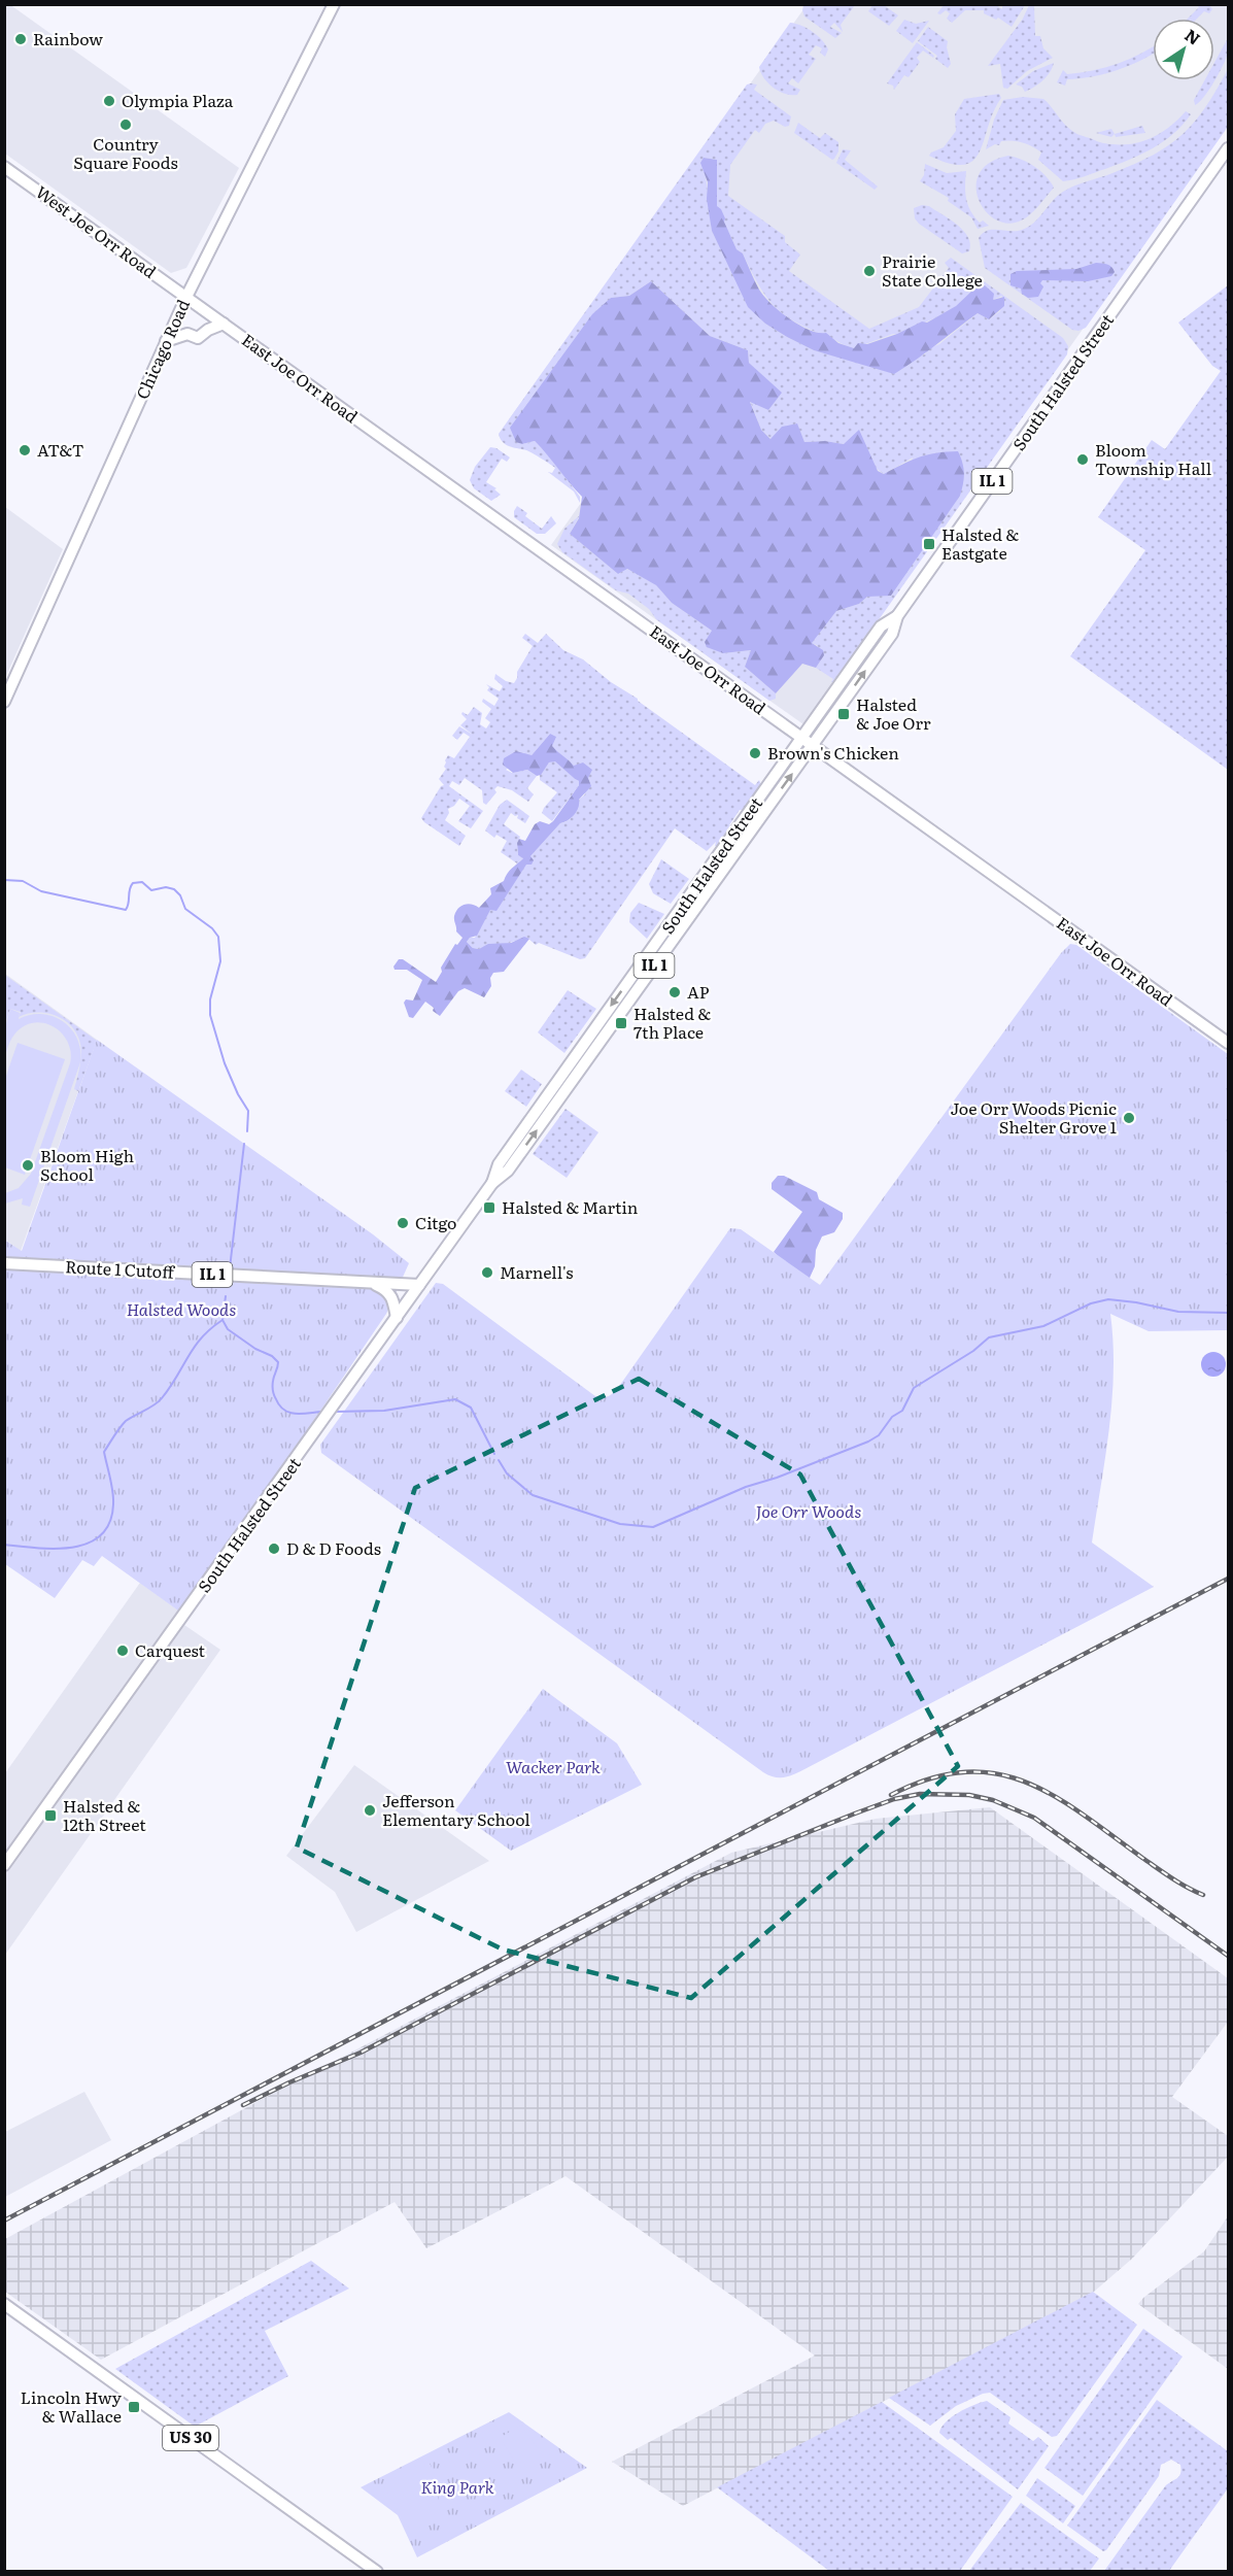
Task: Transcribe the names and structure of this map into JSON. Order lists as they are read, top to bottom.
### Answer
{
  "streets": {
    "street": [
      "West Joe Orr Road",
      "Chicago Road",
      "East Joe Orr Road",
      "South Halsted Street",
      "IL 1",
      "Route 1 Cutoff",
      "US 30"
    ]
  },
  "crossings": [
    ["West Joe Orr Road", "Chicago Road"],
    ["West Joe Orr Road", "East Joe Orr Road"],
    ["Chicago Road", "East Joe Orr Road"],
    ["East Joe Orr Road", "South Halsted Street"],
    ["South Halsted Street", "Route 1 Cutoff"]
  ],
  "parks": [
    "Halsted Woods",
    "Joe Orr Woods",
    "Wacker Park",
    "King Park"
  ],
  "places": {
    "other": [
      "Rainbow",
      "Olympia Plaza",
      "Country Square Foods",
      "Prairie State College",
      "AT&T",
      "Bloom Township Hall",
      "Brown's Chicken",
      "AP",
      "Joe Orr Woods Picnic Shelter Grove 1",
      "Bloom High School",
      "Citgo",
      "Marnell's",
      "D & D Foods",
      "Carquest",
      "Jefferson Elementary School"
    ],
    "transit": [
      "Halsted & Eastgate",
      "Halsted & Joe Orr",
      "Halsted & 7th Place",
      "Halsted & Martin",
      "Halsted & 12th Street",
      "Lincoln Hwy & Wallace"
    ]
  },
  "north": "top right"
}
